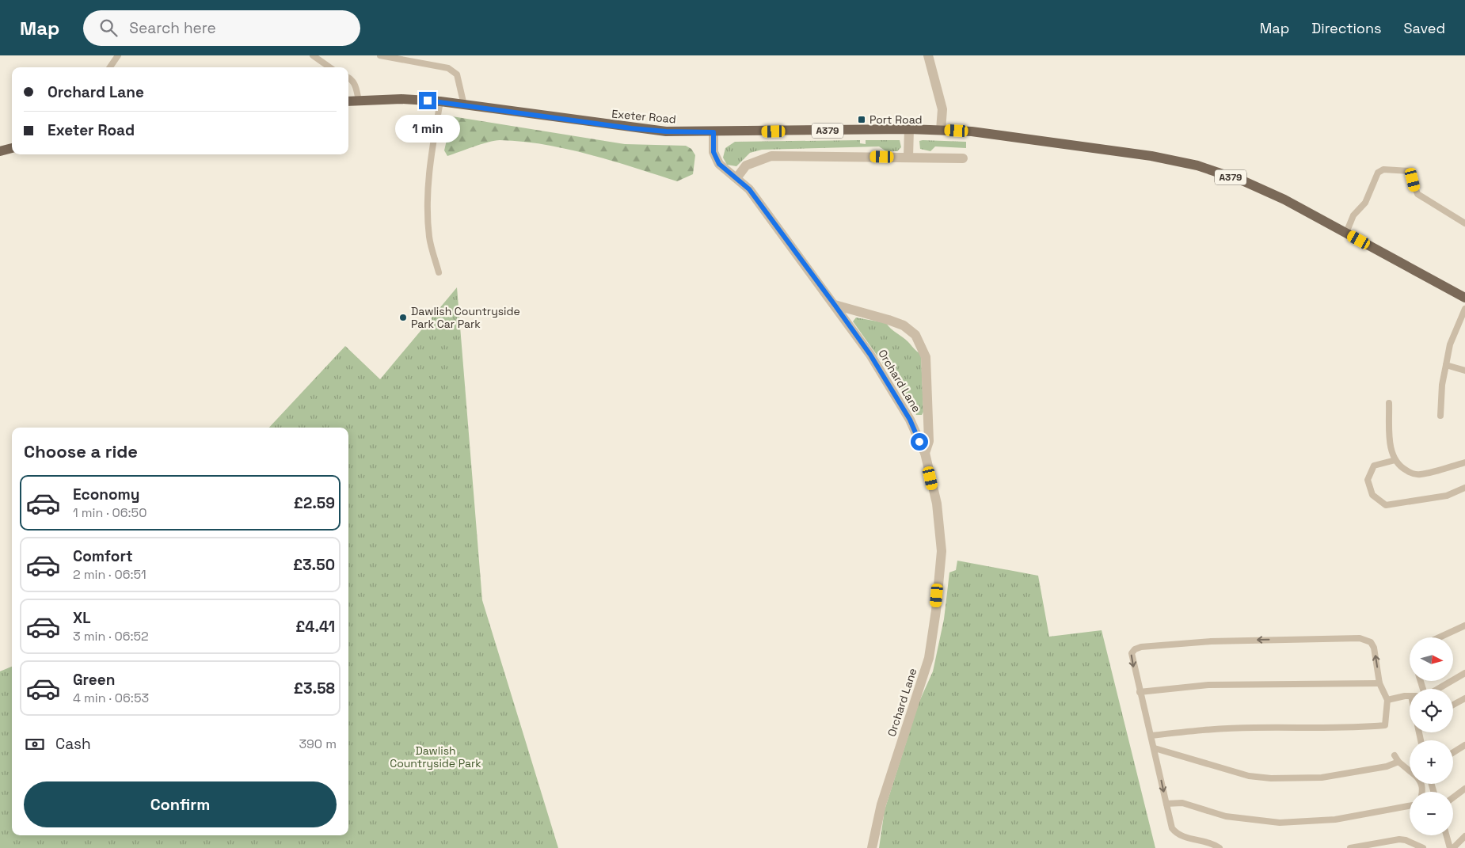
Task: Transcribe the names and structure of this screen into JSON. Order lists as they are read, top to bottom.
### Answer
{
  "streets": {
    "main road": ["Exeter Road", "A379"],
    "street": ["Orchard Lane"]
  },
  "crossings": [
    ["Exeter Road", "A379"],
    ["Exeter Road", "Orchard Lane"]
  ],
  "parks": ["Dawlish Countryside Park"],
  "places": {
    "transit": ["Port Road"],
    "other": ["Dawlish Countryside Park Car Park"]
  },
  "north": "right",
  "page": {
    "header": "Map",
    "search": "Search here",
    "nav": ["Map", "Directions", "Saved"],
    "banner": ["Orchard Lane", "Exeter Road"],
    "bubble": "1 min",
    "heading": "Choose a ride",
    "list": [
      {
        "name": "Economy",
        "note": "1 min · 06:50",
        "value": "£2.59"
      },
      {
        "name": "Comfort",
        "note": "2 min · 06:51",
        "value": "£3.50"
      },
      {
        "name": "XL",
        "note": "3 min · 06:52",
        "value": "£4.41"
      },
      {
        "name": "Green",
        "note": "4 min · 06:53",
        "value": "£3.58"
      }
    ],
    "map_buttons": ["+", "−"],
    "pay": ["Cash", "390 m"],
    "buttons": "Confirm"
  }
}
